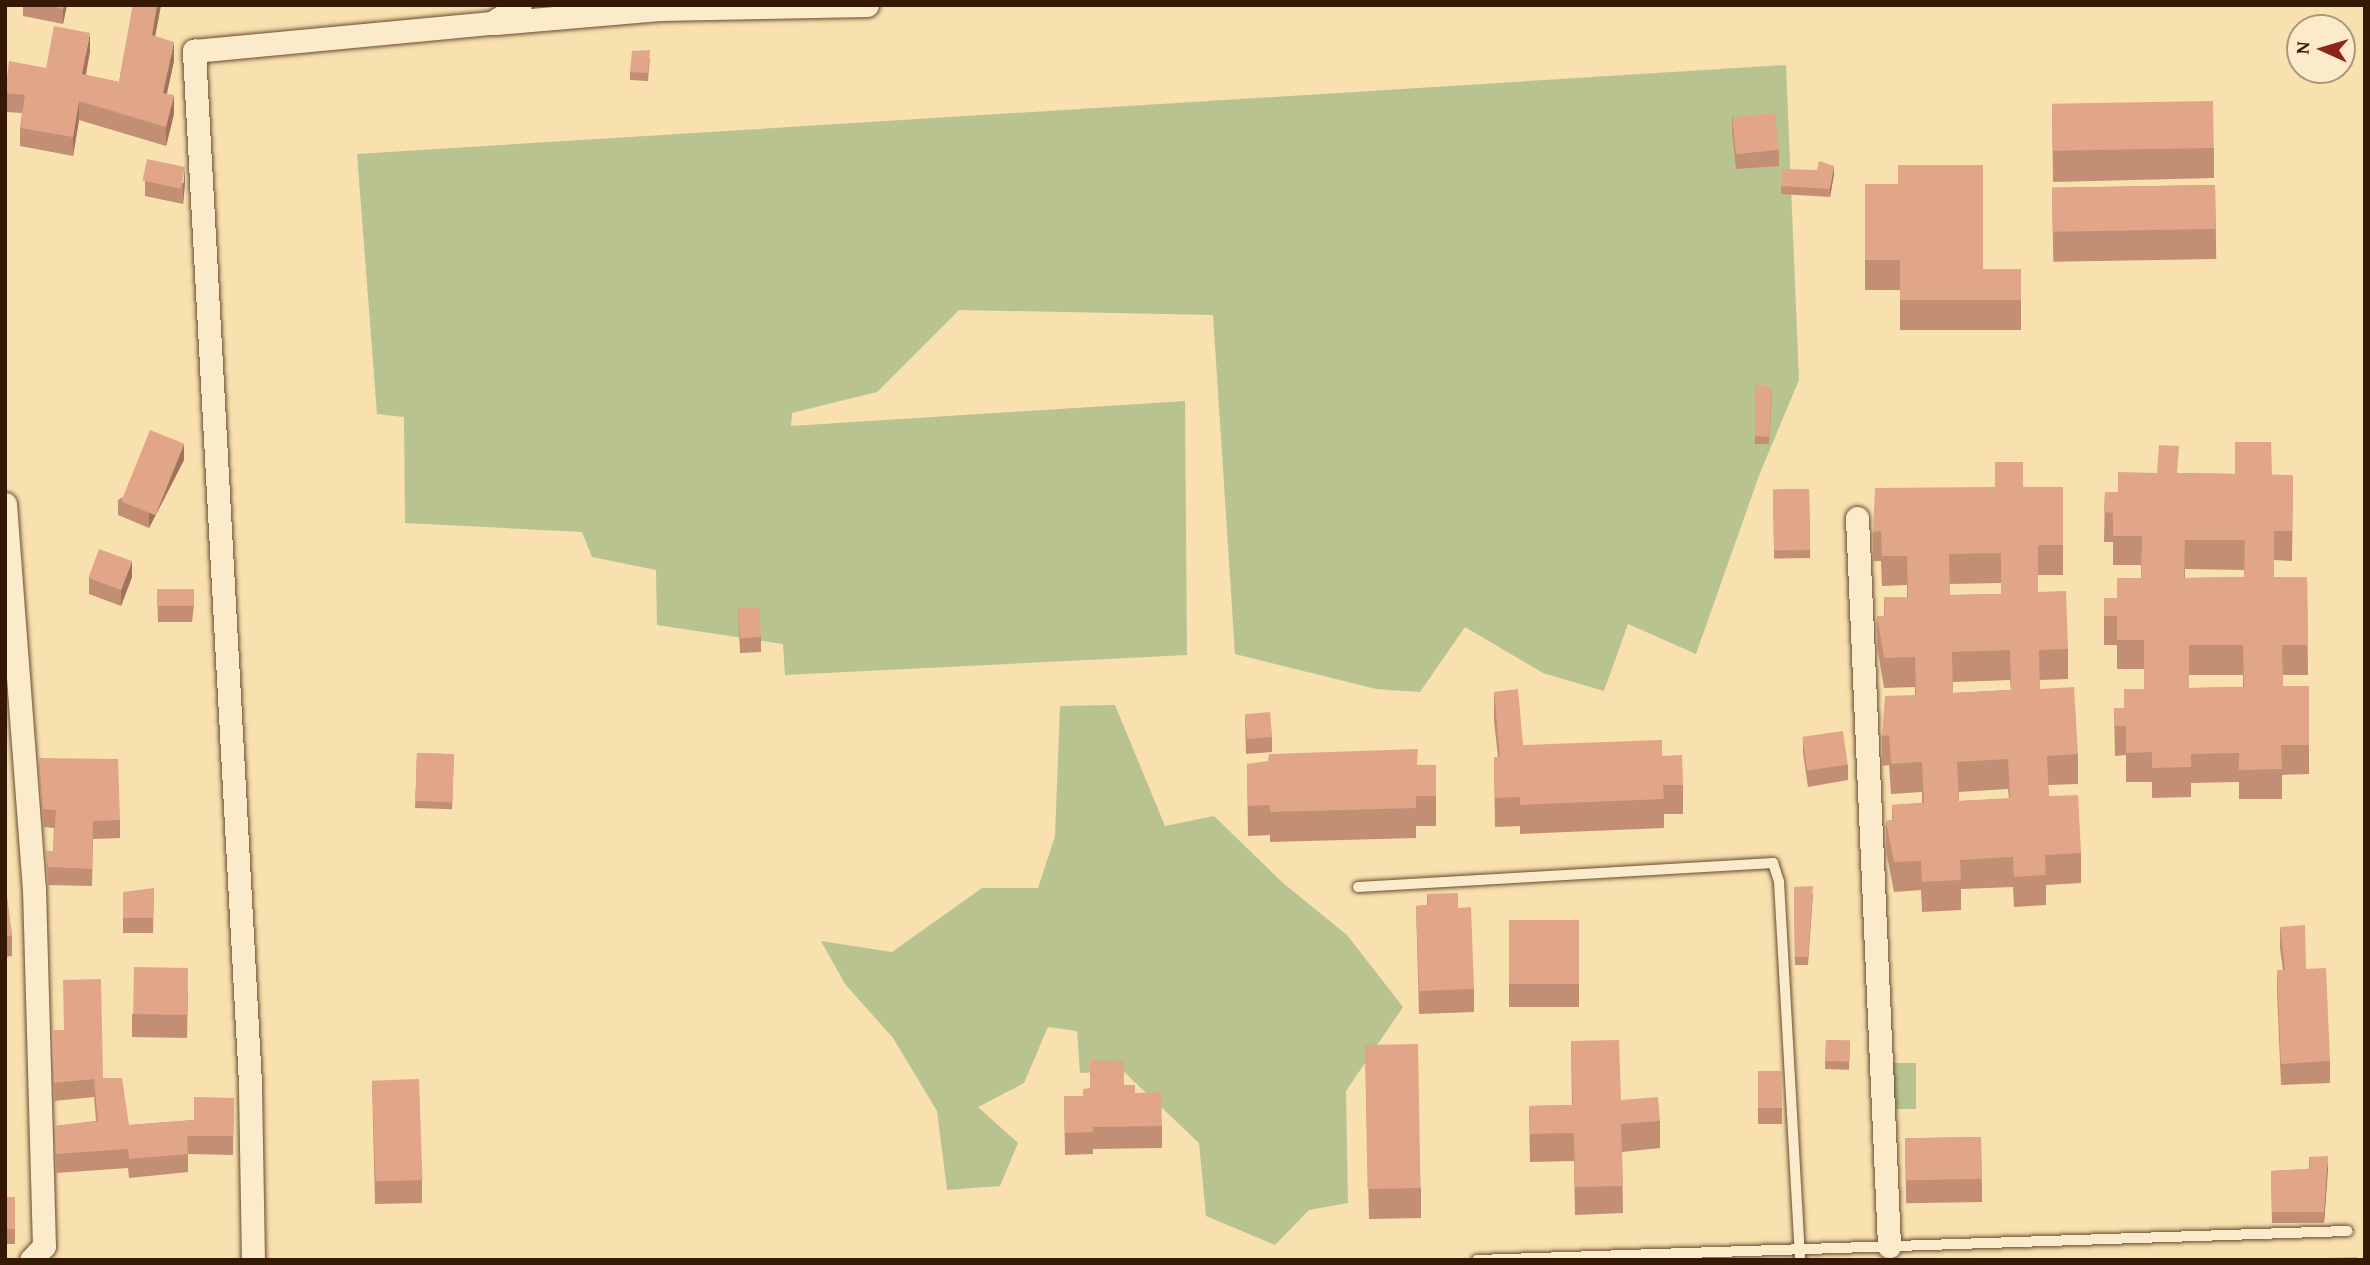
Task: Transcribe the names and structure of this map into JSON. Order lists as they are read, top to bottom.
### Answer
{
  "north": "left"
}
